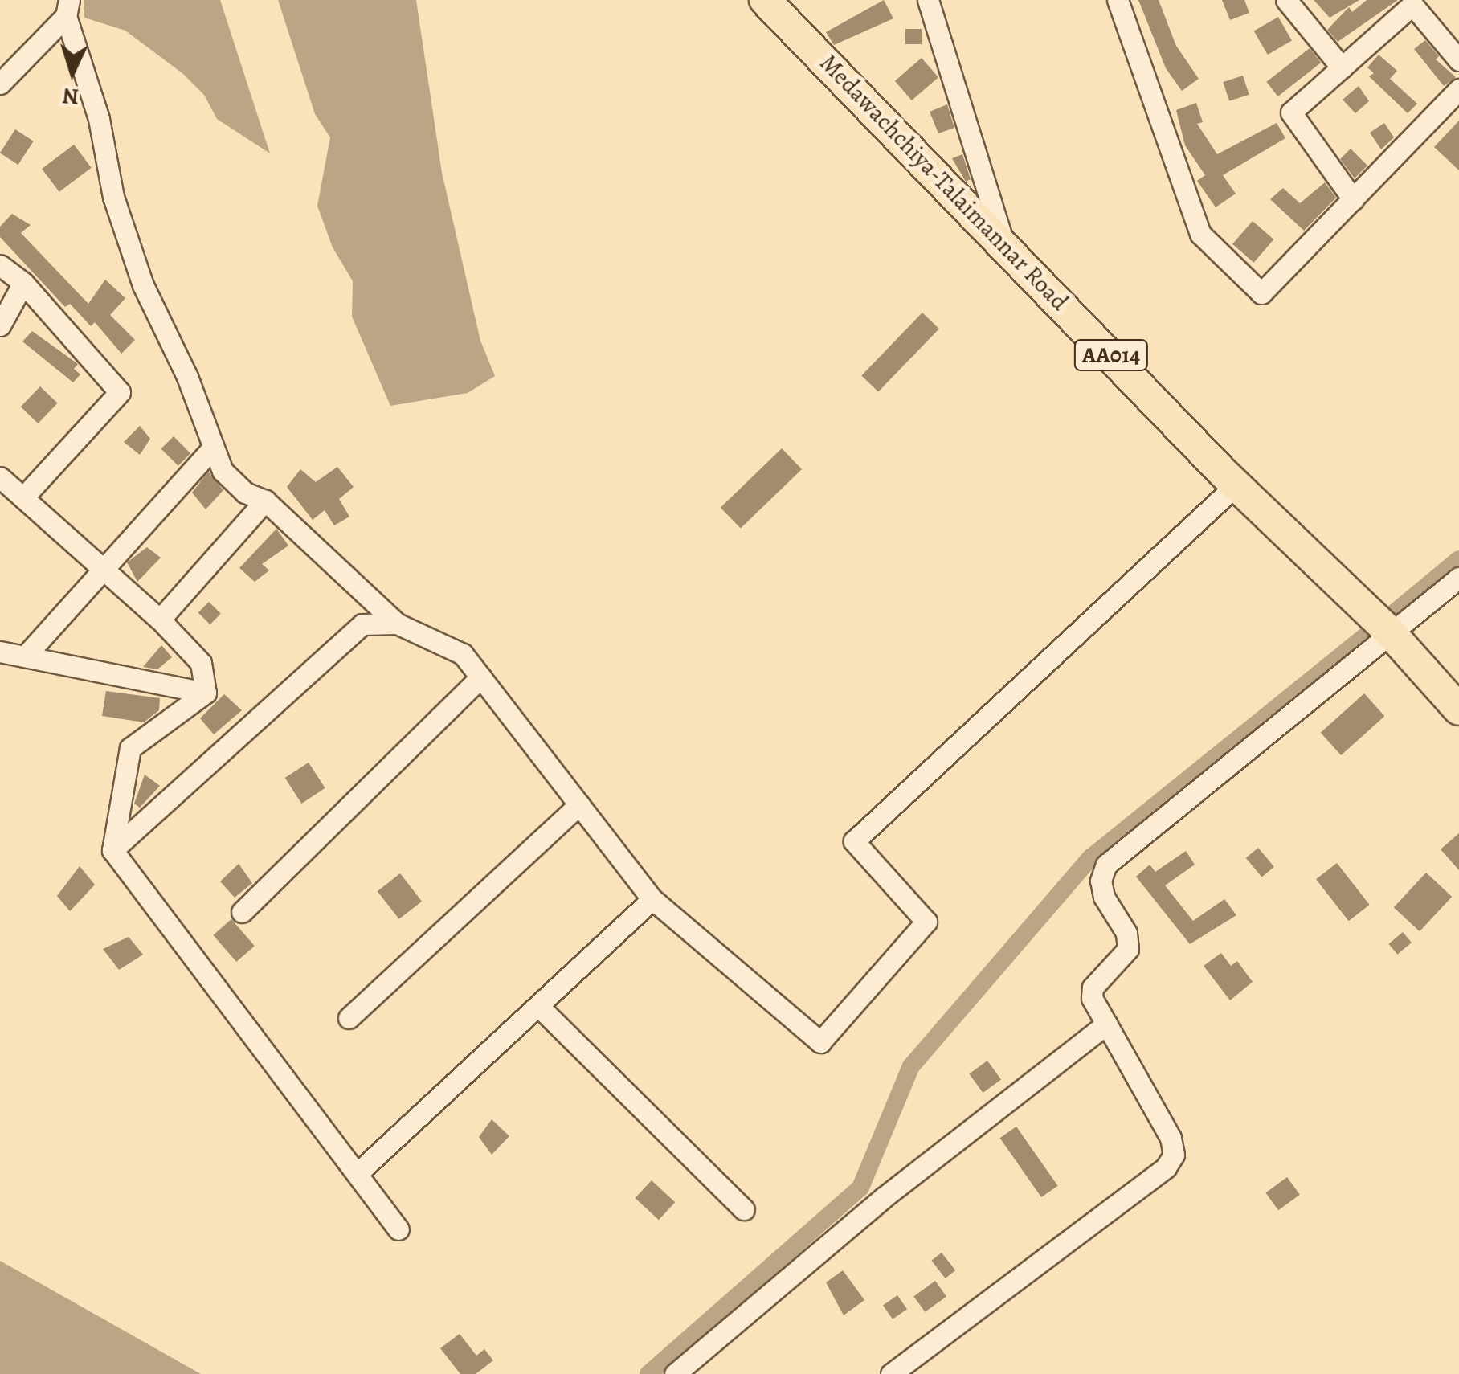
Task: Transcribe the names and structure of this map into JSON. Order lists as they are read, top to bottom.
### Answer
{
  "streets": {
    "highway": ["Medawachchiya-Talaimannar Road", "AA014"]
  },
  "north": "bottom"
}
